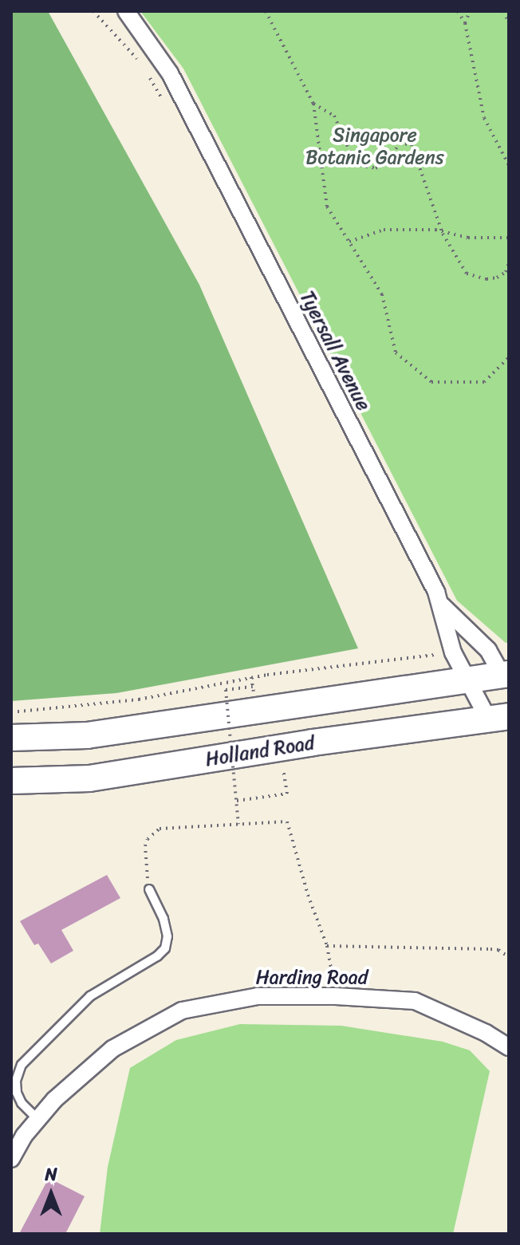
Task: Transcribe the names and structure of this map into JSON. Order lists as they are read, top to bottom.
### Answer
{
  "streets": {
    "main road": ["Holland Road"],
    "street": ["Tyersall Avenue", "Harding Road"]
  },
  "crossings": [
    ["Tyersall Avenue", "Holland Road"]
  ],
  "parks": ["Singapore Botanic Gardens"],
  "north": "top"
}
